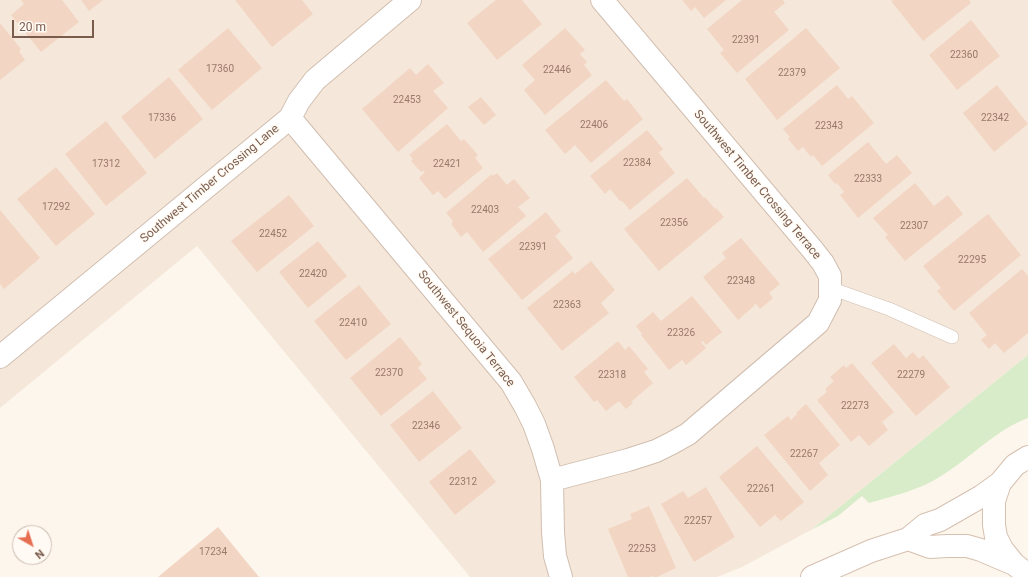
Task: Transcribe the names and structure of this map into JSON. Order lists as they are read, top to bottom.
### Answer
{
  "streets": {
    "street": ["Southwest Timber Crossing Lane", "Southwest Timber Crossing Terrace", "Southwest Sequoia Terrace"]
  },
  "crossings": [
    ["Southwest Timber Crossing Lane", "Southwest Sequoia Terrace"],
    ["Southwest Timber Crossing Terrace", "Southwest Sequoia Terrace"]
  ],
  "house_numbers": [
    "22391",
    "22360",
    "17360",
    "22446",
    "22379",
    "22453",
    "17336",
    "22342",
    "22406",
    "22343",
    "22384",
    "17312",
    "22421",
    "22333",
    "17292",
    "22403",
    "22356",
    "22307",
    "22452",
    "22391",
    "22295",
    "22420",
    "22348",
    "22363",
    "22410",
    "22326",
    "22370",
    "22318",
    "22279",
    "22273",
    "22346",
    "22267",
    "22312",
    "22261",
    "22257",
    "22253",
    "17234"
  ],
  "scale_bar": "20 m",
  "north": "bottom right"
}
